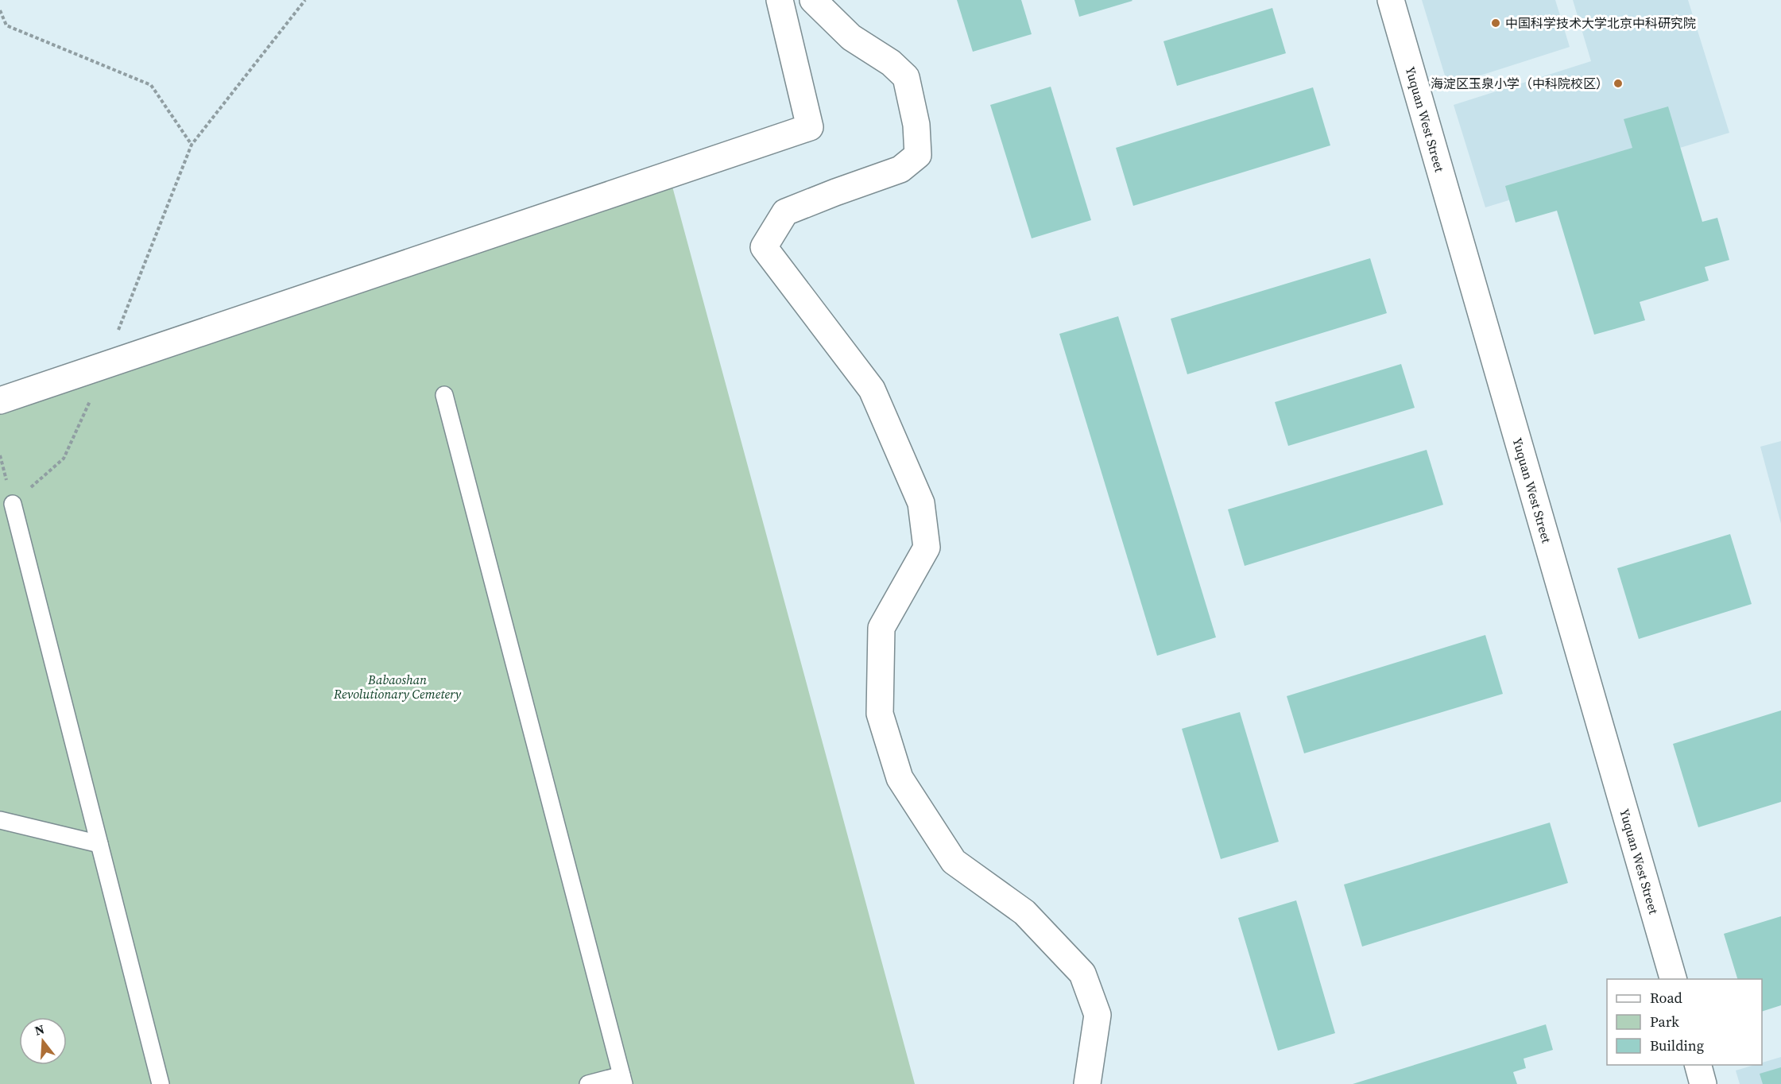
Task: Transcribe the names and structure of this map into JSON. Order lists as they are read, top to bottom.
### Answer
{
  "streets": {
    "street": ["Yuquan West Street"]
  },
  "parks": ["Babaoshan Revolutionary Cemetery"],
  "places": ["中国科学技术大学北京中科研究院", "海淀区玉泉小学（中科院校区）"],
  "legend": ["Road", "Park", "Building"],
  "north": "top"
}
